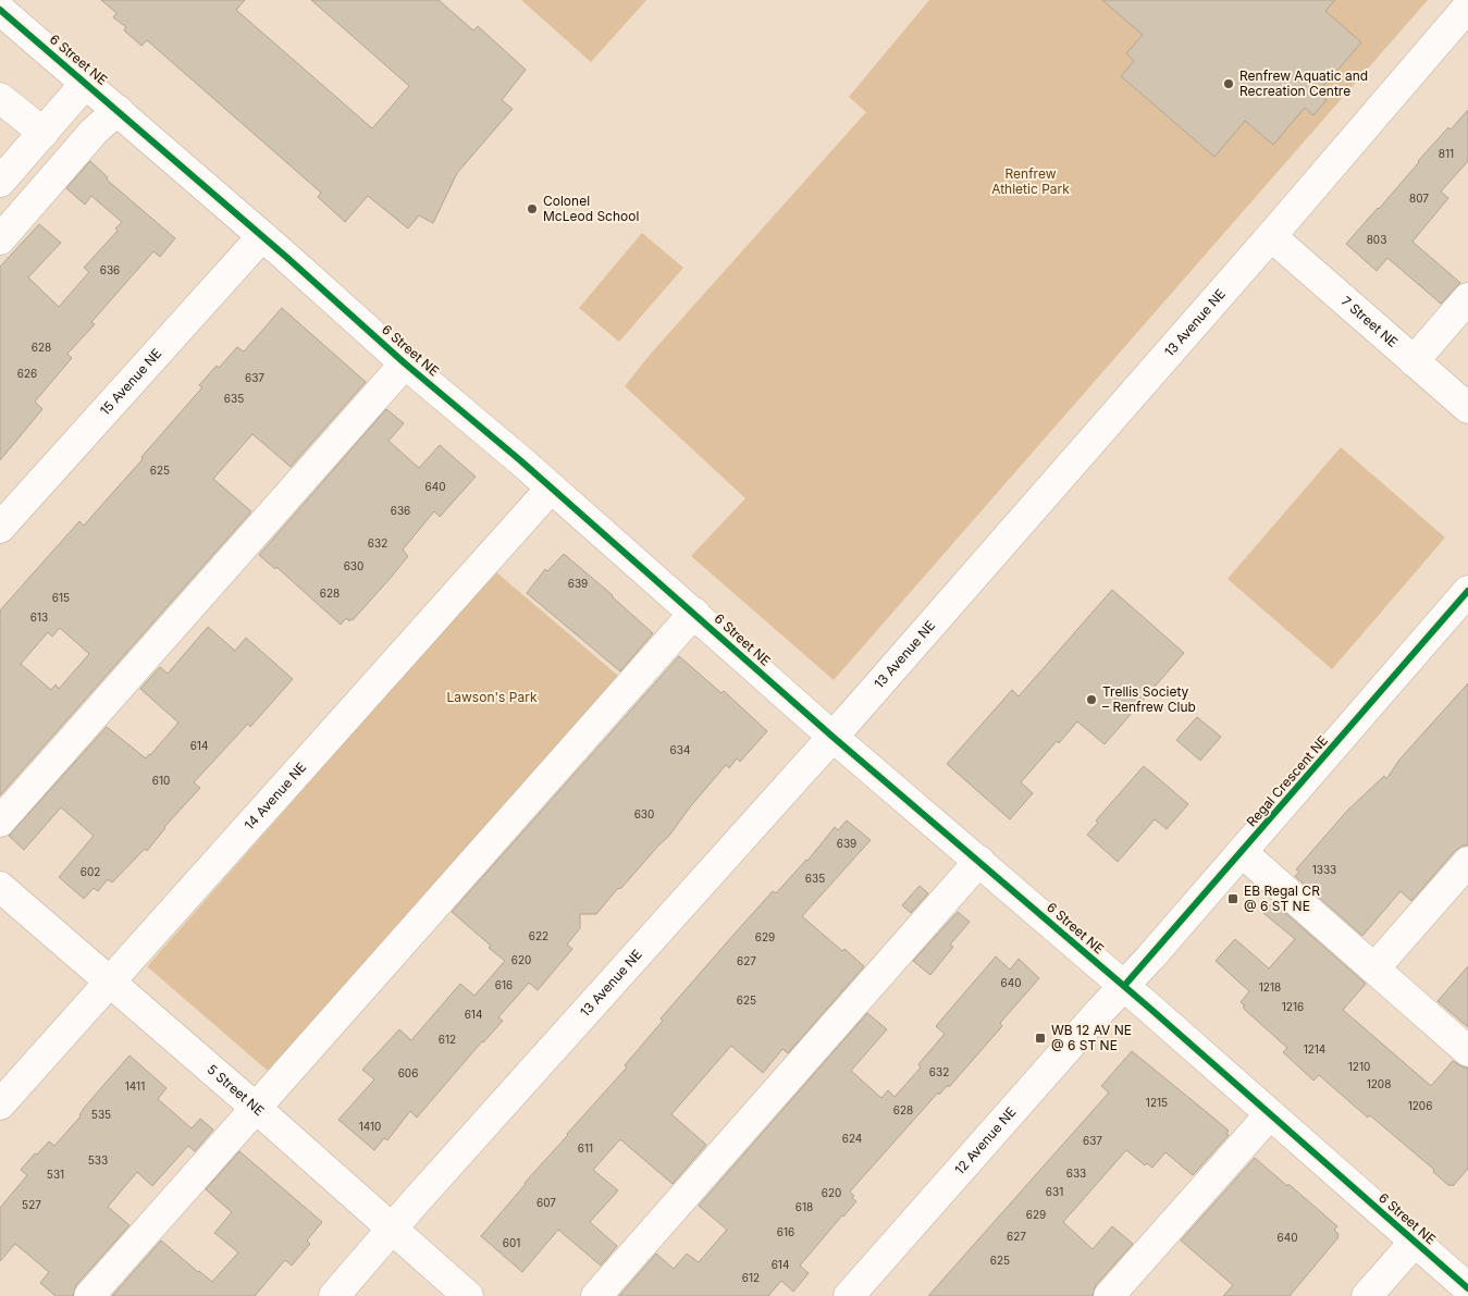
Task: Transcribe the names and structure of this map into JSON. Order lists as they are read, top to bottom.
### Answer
{
  "streets": {
    "street": [
      "6 Street NE",
      "7 Street NE",
      "13 Avenue NE",
      "15 Avenue NE",
      "Regal Crescent NE",
      "14 Avenue NE",
      "5 Street NE",
      "12 Avenue NE"
    ]
  },
  "crossings": [
    ["6 Street NE", "13 Avenue NE"],
    ["6 Street NE", "15 Avenue NE"],
    ["6 Street NE", "Regal Crescent NE"],
    ["6 Street NE", "14 Avenue NE"],
    ["6 Street NE", "12 Avenue NE"],
    ["7 Street NE", "13 Avenue NE"],
    ["13 Avenue NE", "5 Street NE"],
    ["Regal Crescent NE", "12 Avenue NE"],
    ["14 Avenue NE", "5 Street NE"]
  ],
  "parks": ["Renfrew Athletic Park", "Lawson's Park"],
  "places": {
    "other": ["Renfrew Aquatic and Recreation Centre", "Colonel McLeod School", "Trellis Society – Renfrew Club"],
    "transit": ["EB Regal CR @ 6 ST NE", "WB 12 AV NE @ 6 ST NE"]
  },
  "house_numbers": [
    "811",
    "807",
    "803",
    "636",
    "628",
    "626",
    "637",
    "635",
    "625",
    "640",
    "636",
    "632",
    "630",
    "639",
    "628",
    "615",
    "613",
    "614",
    "634",
    "610",
    "630",
    "639",
    "1333",
    "602",
    "635",
    "622",
    "629",
    "620",
    "627",
    "640",
    "616",
    "1218",
    "625",
    "1216",
    "614",
    "612",
    "1214",
    "1210",
    "632",
    "606",
    "1208",
    "1411",
    "1215",
    "1206",
    "628",
    "535",
    "1410",
    "624",
    "637",
    "611",
    "533",
    "633",
    "531",
    "631",
    "620",
    "607",
    "527",
    "618",
    "629",
    "616",
    "627",
    "640",
    "601",
    "625",
    "614",
    "612"
  ]
}
